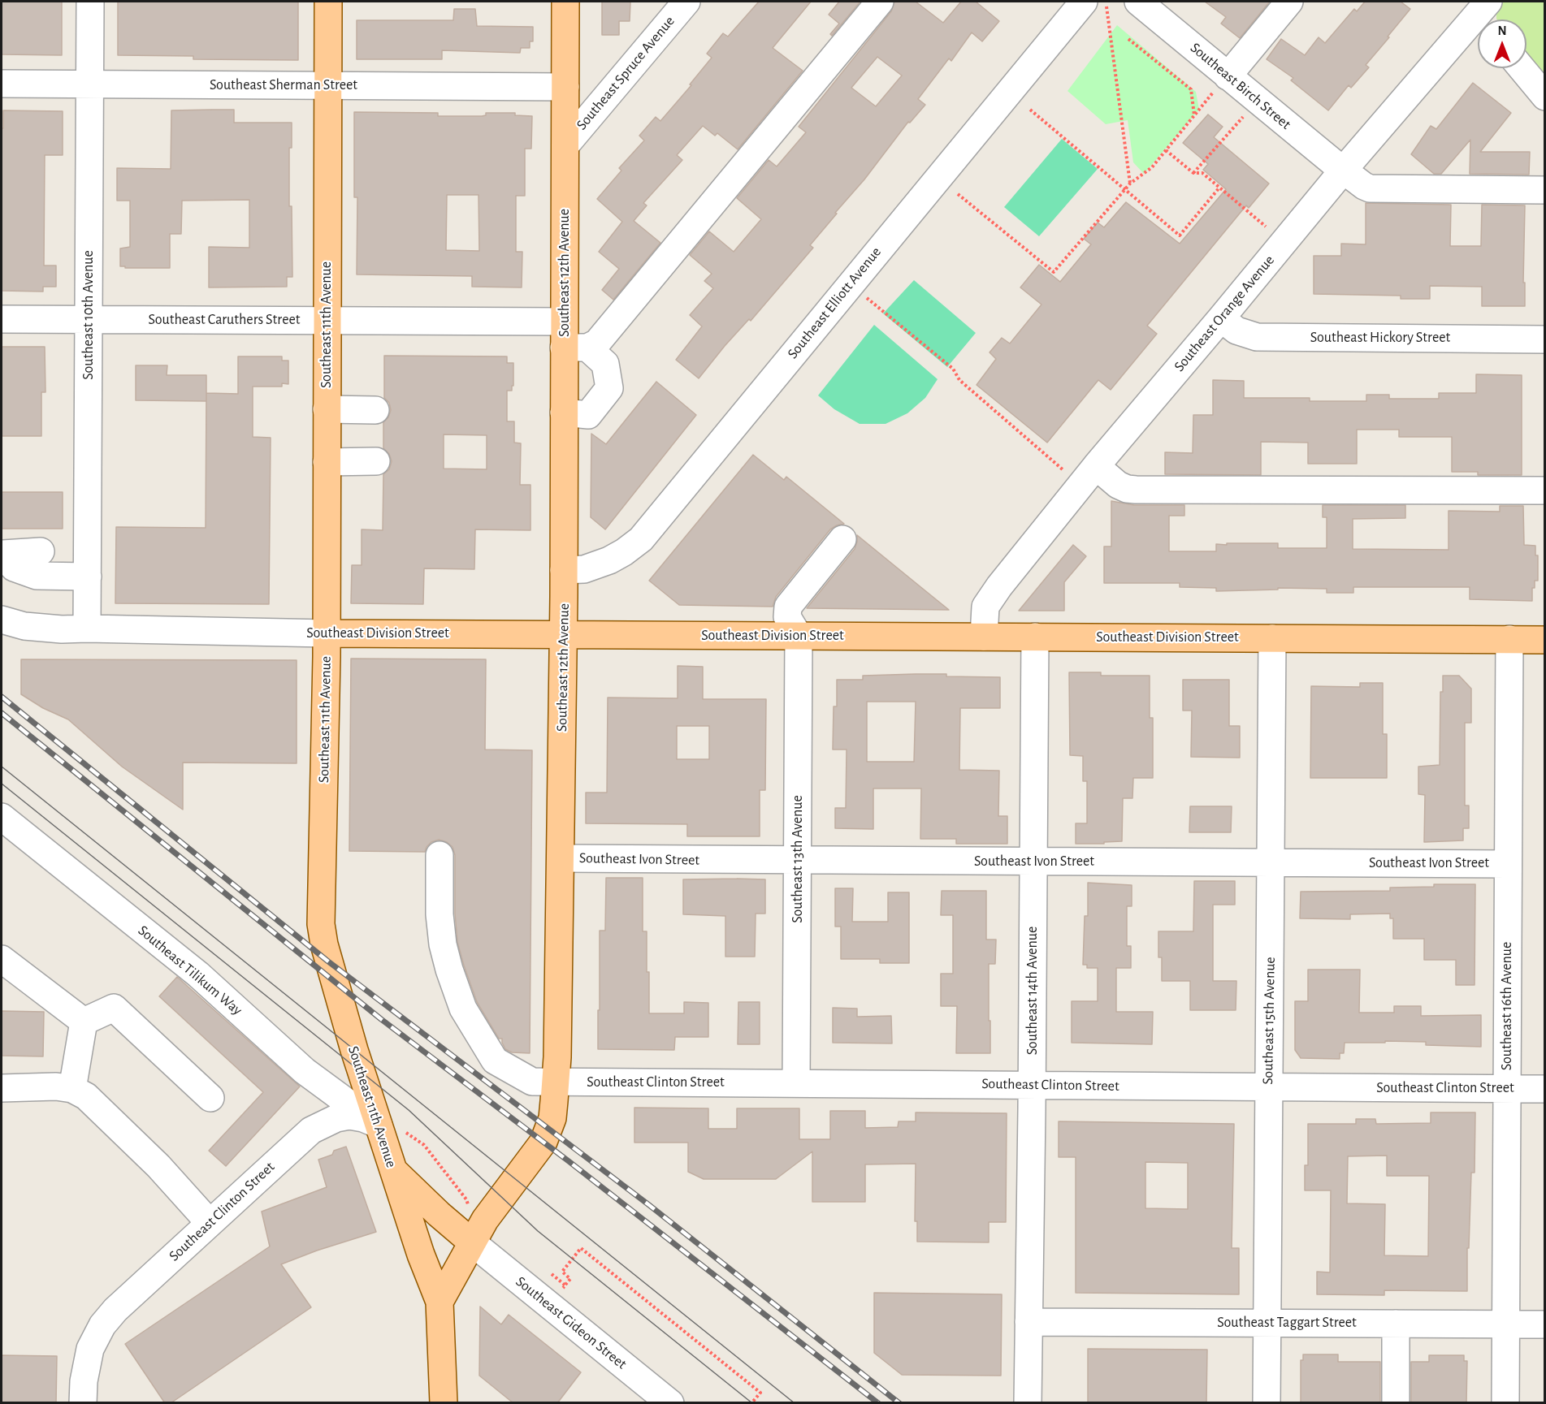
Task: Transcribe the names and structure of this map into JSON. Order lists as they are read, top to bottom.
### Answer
{
  "streets": {
    "main road": ["Southeast 12th Avenue", "Southeast 11th Avenue", "Southeast Division Street"],
    "street": [
      "Southeast Spruce Avenue",
      "Southeast Sherman Street",
      "Southeast Birch Street",
      "Southeast Elliott Avenue",
      "Southeast Orange Avenue",
      "Southeast 10th Avenue",
      "Southeast Caruthers Street",
      "Southeast Hickory Street",
      "Southeast Ivon Street",
      "Southeast 13th Avenue",
      "Southeast Tilikum Way",
      "Southeast 14th Avenue",
      "Southeast 16th Avenue",
      "Southeast 15th Avenue",
      "Southeast Clinton Street",
      "Southeast Gideon Street",
      "Southeast Taggart Street"
    ]
  },
  "crossings": [
    ["Southeast Spruce Avenue", "Southeast 12th Avenue"],
    ["Southeast Sherman Street", "Southeast 12th Avenue"],
    ["Southeast Sherman Street", "Southeast 10th Avenue"],
    ["Southeast Sherman Street", "Southeast 11th Avenue"],
    ["Southeast Birch Street", "Southeast Orange Avenue"],
    ["Southeast 12th Avenue", "Southeast Elliott Avenue"],
    ["Southeast 12th Avenue", "Southeast Caruthers Street"],
    ["Southeast 12th Avenue", "Southeast 11th Avenue"],
    ["Southeast 12th Avenue", "Southeast Division Street"],
    ["Southeast 12th Avenue", "Southeast Ivon Street"],
    ["Southeast 12th Avenue", "Southeast Clinton Street"],
    ["Southeast 12th Avenue", "Southeast Gideon Street"],
    ["Southeast Orange Avenue", "Southeast Hickory Street"],
    ["Southeast Orange Avenue", "Southeast Division Street"],
    ["Southeast 10th Avenue", "Southeast Caruthers Street"],
    ["Southeast 10th Avenue", "Southeast Division Street"],
    ["Southeast Caruthers Street", "Southeast 11th Avenue"],
    ["Southeast 11th Avenue", "Southeast Division Street"],
    ["Southeast 11th Avenue", "Southeast Tilikum Way"],
    ["Southeast 11th Avenue", "Southeast Clinton Street"],
    ["Southeast Division Street", "Southeast 13th Avenue"],
    ["Southeast Division Street", "Southeast 14th Avenue"],
    ["Southeast Division Street", "Southeast 16th Avenue"],
    ["Southeast Division Street", "Southeast 15th Avenue"],
    ["Southeast Ivon Street", "Southeast 13th Avenue"],
    ["Southeast Ivon Street", "Southeast 14th Avenue"],
    ["Southeast Ivon Street", "Southeast 16th Avenue"],
    ["Southeast Ivon Street", "Southeast 15th Avenue"],
    ["Southeast 13th Avenue", "Southeast Clinton Street"],
    ["Southeast Tilikum Way", "Southeast Clinton Street"],
    ["Southeast 14th Avenue", "Southeast Clinton Street"],
    ["Southeast 14th Avenue", "Southeast Taggart Street"],
    ["Southeast 16th Avenue", "Southeast Clinton Street"],
    ["Southeast 16th Avenue", "Southeast Taggart Street"],
    ["Southeast 15th Avenue", "Southeast Clinton Street"],
    ["Southeast 15th Avenue", "Southeast Taggart Street"]
  ],
  "north": "top"
}
